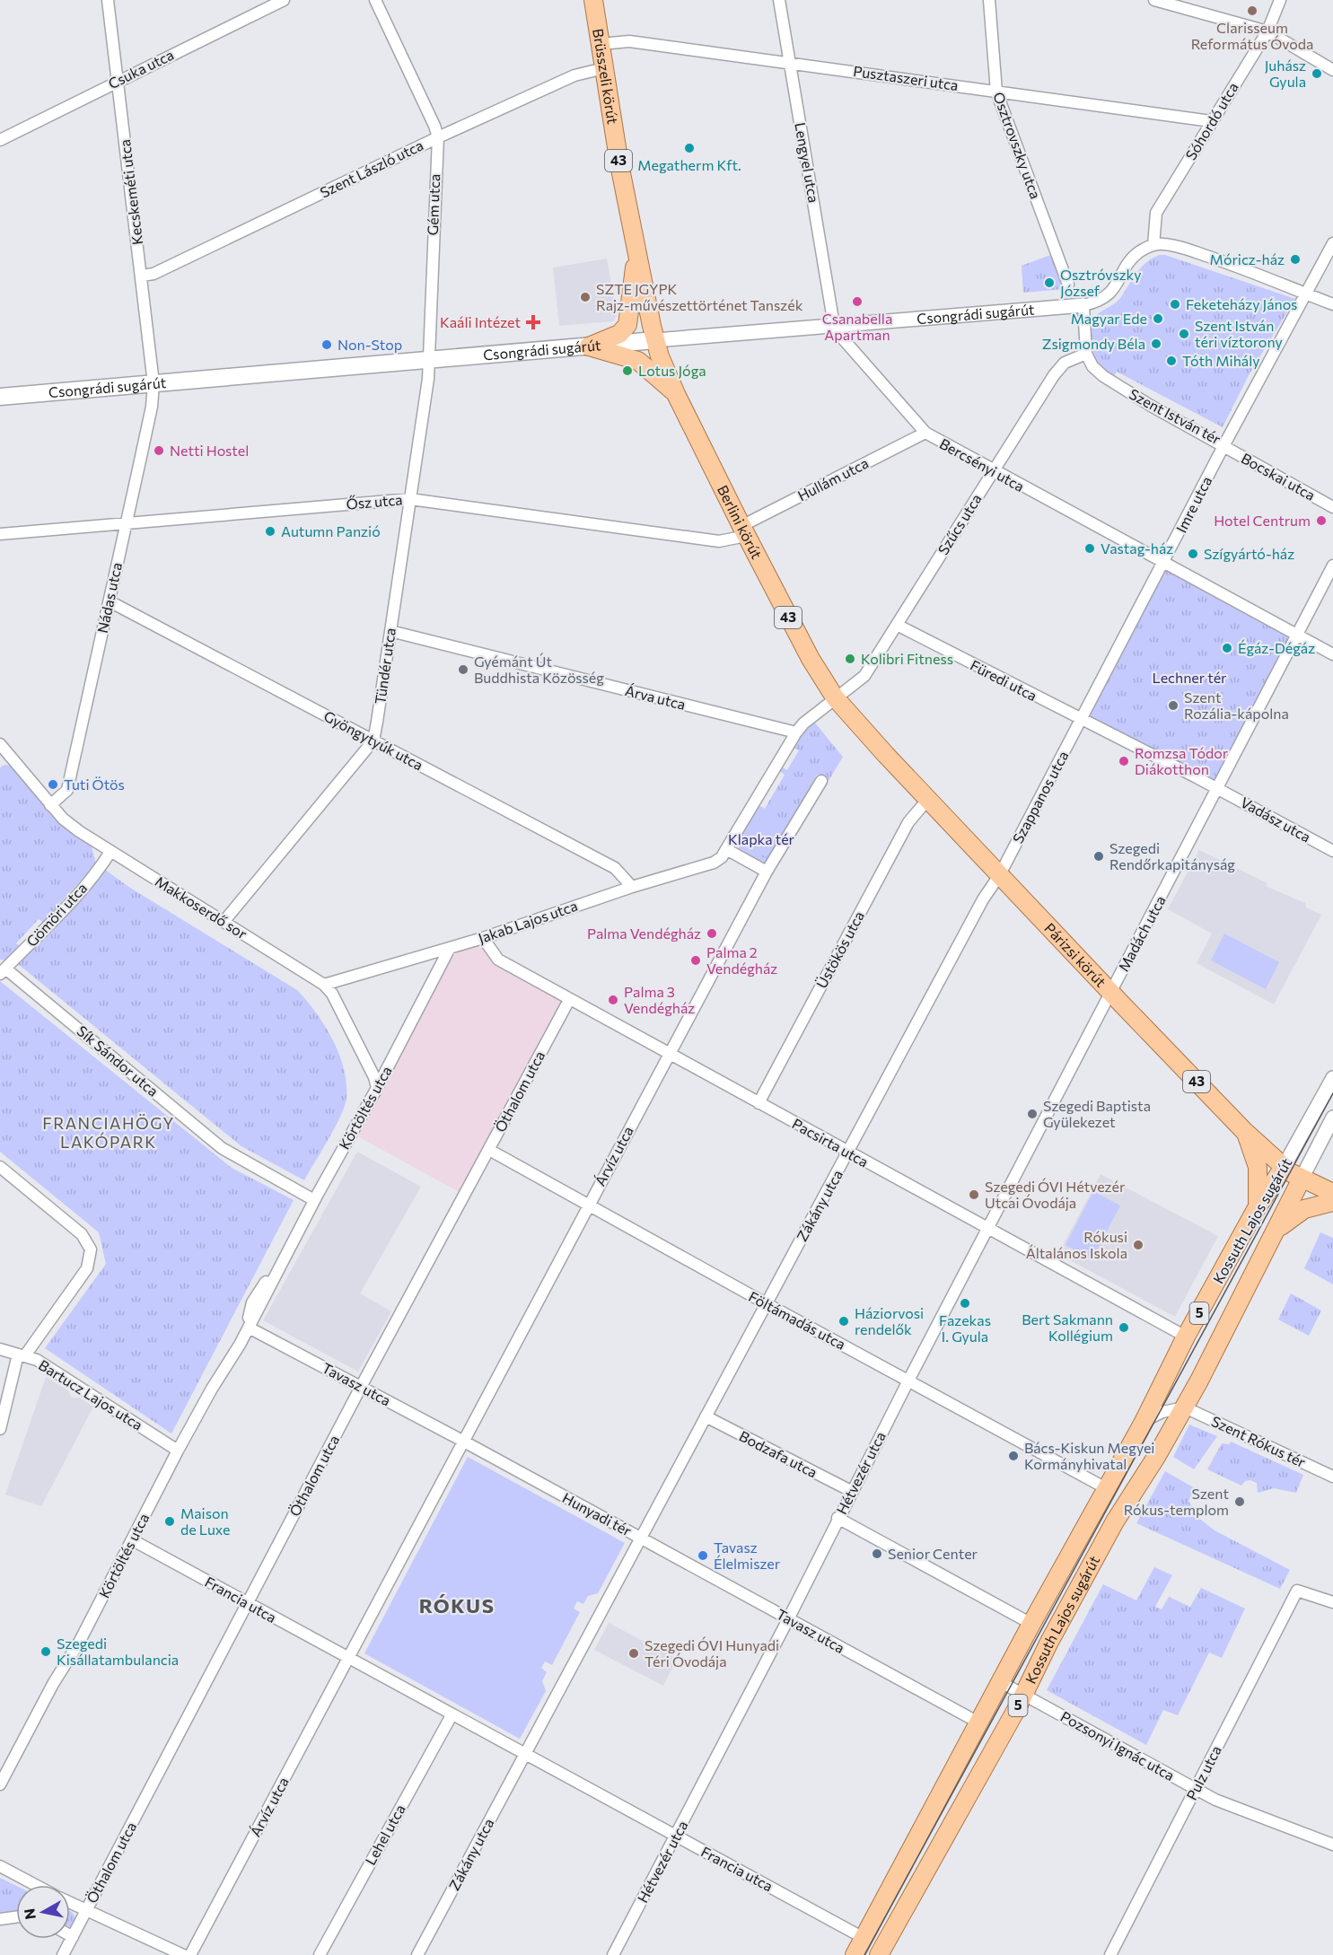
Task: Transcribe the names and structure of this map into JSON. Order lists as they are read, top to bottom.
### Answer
{
  "streets": {
    "main road": [
      "Brüsszeli körút",
      "43",
      "Csongrádi sugárút",
      "Berlini körút",
      "Párizsi körút",
      "Kossuth Lajos sugárút",
      "5"
    ],
    "street": [
      "Csuka utca",
      "Pusztaszeri utca",
      "Sóhordó utca",
      "Osztrovszky utca",
      "Lengyel utca",
      "Szent László utca",
      "Kecskeméti utca",
      "Gém utca",
      "Szent István tér",
      "Bercsényi utca",
      "Bocskai utca",
      "Hullám utca",
      "Ősz utca",
      "Imre utca",
      "Szűcs utca",
      "Nádas utca",
      "Tündér utca",
      "Füredi utca",
      "Árva utca",
      "Gyöngytyúk utca",
      "Szappanos utca",
      "Vadász utca",
      "Makkoserdő sor",
      "Gömöri utca",
      "Jakab Lajos utca",
      "Madách utca",
      "Üstökös utca",
      "Sík Sándor utca",
      "Öthalom utca",
      "Körtöltés utca",
      "Pacsirta utca",
      "Árvíz utca",
      "Zákány utca",
      "Föltámadás utca",
      "Tavasz utca",
      "Bartucz Lajos utca",
      "Szent Rókus tér",
      "Bodzafa utca",
      "Hétvezér utca",
      "Hunyadi tér",
      "Francia utca",
      "Pozsonyi Ignác utca",
      "Pulz utca",
      "Lehel utca"
    ]
  },
  "crossings": [
    ["Csuka utca", "Kecskeméti utca"],
    ["Brüsszeli körút", "Pusztaszeri utca"],
    ["Brüsszeli körút", "Szent László utca"],
    ["Brüsszeli körút", "Csongrádi sugárút"],
    ["Brüsszeli körút", "Berlini körút"],
    ["Pusztaszeri utca", "Sóhordó utca"],
    ["Pusztaszeri utca", "Osztrovszky utca"],
    ["Pusztaszeri utca", "Lengyel utca"],
    ["Lengyel utca", "Csongrádi sugárút"],
    ["Lengyel utca", "Bercsényi utca"],
    ["Szent László utca", "Kecskeméti utca"],
    ["Szent László utca", "Gém utca"],
    ["Kecskeméti utca", "Csongrádi sugárút"],
    ["Kecskeméti utca", "Nádas utca"],
    ["Gém utca", "Csongrádi sugárút"],
    ["Gém utca", "Tündér utca"],
    ["Csongrádi sugárút", "Bercsényi utca"],
    ["Csongrádi sugárút", "Berlini körút"],
    ["Csongrádi sugárút", "Nádas utca"],
    ["Csongrádi sugárút", "Tündér utca"],
    ["Szent István tér", "Bocskai utca"],
    ["Szent István tér", "Imre utca"],
    ["Szent István tér", "Szűcs utca"],
    ["Bercsényi utca", "Hullám utca"],
    ["Bercsényi utca", "Imre utca"],
    ["Bercsényi utca", "Szűcs utca"],
    ["Bocskai utca", "Imre utca"],
    ["Hullám utca", "Ősz utca"],
    ["Hullám utca", "Berlini körút"],
    ["Ősz utca", "Berlini körút"],
    ["Ősz utca", "Nádas utca"],
    ["Ősz utca", "Tündér utca"],
    ["Berlini körút", "Szűcs utca"],
    ["Berlini körút", "Párizsi körút"],
    ["Szűcs utca", "Füredi utca"],
    ["Szűcs utca", "Párizsi körút"],
    ["Nádas utca", "Gyöngytyúk utca"],
    ["Nádas utca", "Makkoserdő sor"],
    ["Tündér utca", "Árva utca"],
    ["Tündér utca", "Gyöngytyúk utca"],
    ["Füredi utca", "Szappanos utca"],
    ["Gyöngytyúk utca", "Jakab Lajos utca"],
    ["Szappanos utca", "Párizsi körút"],
    ["Szappanos utca", "Zákány utca"],
    ["Vadász utca", "Madách utca"],
    ["Makkoserdő sor", "Gömöri utca"],
    ["Makkoserdő sor", "Jakab Lajos utca"],
    ["Makkoserdő sor", "Körtöltés utca"],
    ["Gömöri utca", "Sík Sándor utca"],
    ["Jakab Lajos utca", "Körtöltés utca"],
    ["Jakab Lajos utca", "Pacsirta utca"],
    ["Madách utca", "Párizsi körút"],
    ["Madách utca", "Hétvezér utca"],
    ["Üstökös utca", "Párizsi körút"],
    ["Üstökös utca", "Pacsirta utca"],
    ["Párizsi körút", "Zákány utca"],
    ["Párizsi körút", "Kossuth Lajos sugárút"],
    ["Párizsi körút", "Hétvezér utca"],
    ["Sík Sándor utca", "Körtöltés utca"],
    ["Öthalom utca", "Pacsirta utca"],
    ["Öthalom utca", "Föltámadás utca"],
    ["Öthalom utca", "Tavasz utca"],
    ["Öthalom utca", "Francia utca"],
    ["Körtöltés utca", "Tavasz utca"],
    ["Körtöltés utca", "Bartucz Lajos utca"],
    ["Körtöltés utca", "Francia utca"],
    ["Pacsirta utca", "Árvíz utca"],
    ["Pacsirta utca", "Zákány utca"],
    ["Pacsirta utca", "Kossuth Lajos sugárút"],
    ["Pacsirta utca", "Hétvezér utca"],
    ["Árvíz utca", "Föltámadás utca"],
    ["Árvíz utca", "Tavasz utca"],
    ["Árvíz utca", "Hunyadi tér"],
    ["Árvíz utca", "Francia utca"],
    ["Zákány utca", "Föltámadás utca"],
    ["Zákány utca", "Tavasz utca"],
    ["Zákány utca", "Bodzafa utca"],
    ["Zákány utca", "Hunyadi tér"],
    ["Zákány utca", "Francia utca"],
    ["Kossuth Lajos sugárút", "5"],
    ["Kossuth Lajos sugárút", "Föltámadás utca"],
    ["Kossuth Lajos sugárút", "Tavasz utca"],
    ["Kossuth Lajos sugárút", "Szent Rókus tér"],
    ["Kossuth Lajos sugárút", "Francia utca"],
    ["Kossuth Lajos sugárút", "Pozsonyi Ignác utca"],
    ["Föltámadás utca", "Hétvezér utca"],
    ["Tavasz utca", "Hétvezér utca"],
    ["Tavasz utca", "Hunyadi tér"],
    ["Bodzafa utca", "Hétvezér utca"],
    ["Hétvezér utca", "Francia utca"],
    ["Hunyadi tér", "Francia utca"],
    ["Pozsonyi Ignác utca", "Pulz utca"]
  ],
  "districts": ["FRANCIAHÖGY LAKÓPARK", "RÓKUS"],
  "parks": ["Lechner tér", "Klapka tér"],
  "places": {
    "other": [
      "Clarisseum Református Óvoda",
      "Juhász Gyula",
      "Megatherm Kft.",
      "Móricz-ház",
      "Osztróvszky József",
      "SZTE JGYPK Rajz-művészettörténet Tanszék",
      "Csanabella Apartman",
      "Feketeházy János",
      "Magyar Ede",
      "Szent István téri víztorony",
      "Zsigmondy Béla",
      "Non-Stop",
      "Tóth Mihály",
      "Lotus Jóga",
      "Netti Hostel",
      "Hotel Centrum",
      "Autumn Panzió",
      "Vastag-ház",
      "Szígyártó-ház",
      "Égáz-Dégáz",
      "Kolibri Fitness",
      "Gyémánt Út Buddhista Közösség",
      "Szent Rozália-kápolna",
      "Romzsa Tódor Diákotthon",
      "Tuti Ötös",
      "Szegedi Rendőrkapitányság",
      "Palma Vendégház",
      "Palma 2 Vendégház",
      "Palma 3 Vendégház",
      "Szegedi Baptista Gyülekezet",
      "Szegedi ÓVI Hétvezér Utcai Óvodája",
      "Rókusi Általános Iskola",
      "Fazekas I. Gyula",
      "Háziorvosi rendelők",
      "Bert Sakmann Kollégium",
      "Bács-Kiskun Megyei Kormányhivatal",
      "Szent Rókus-templom",
      "Maison de Luxe",
      "Senior Center",
      "Tavasz Élelmiszer",
      "Szegedi Kisállatambulancia",
      "Szegedi ÓVI Hunyadi Téri Óvodája"
    ],
    "health": ["Kaáli Intézet"]
  },
  "north": "left"
}
